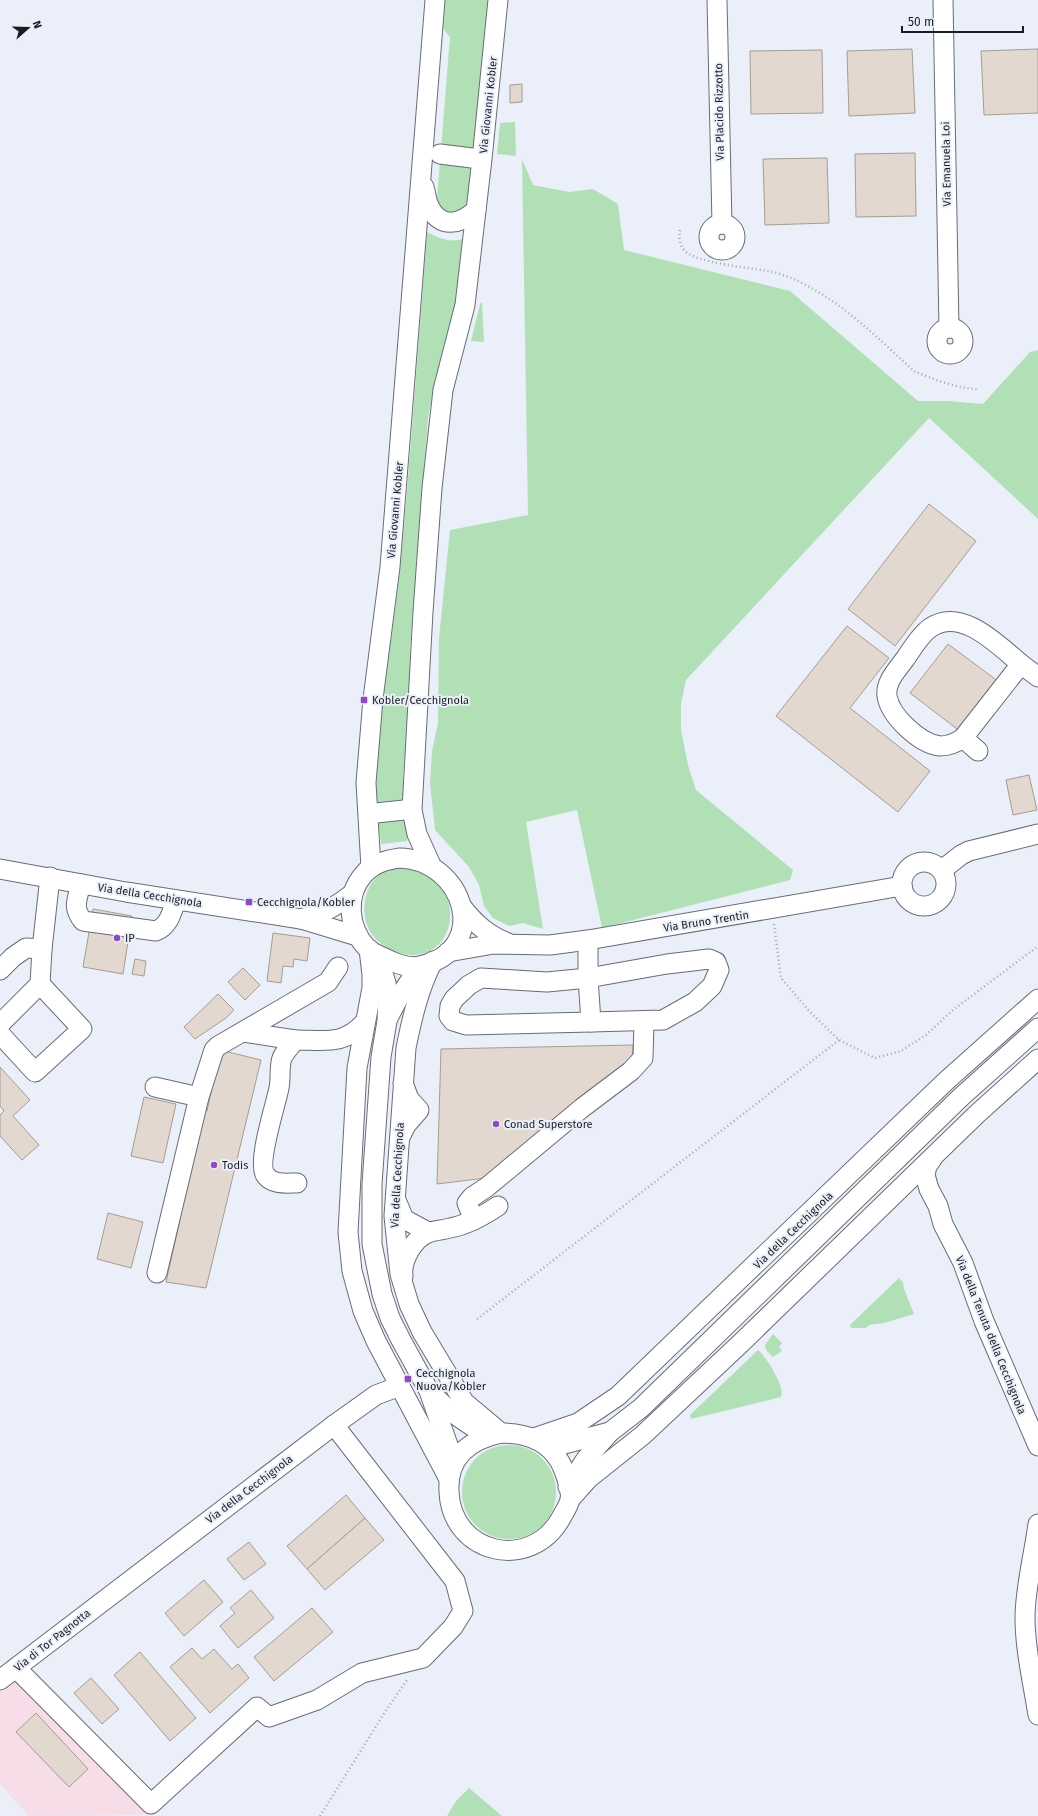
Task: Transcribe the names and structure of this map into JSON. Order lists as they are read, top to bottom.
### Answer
{
  "streets": {
    "street": [
      "Via Giovanni Kobler",
      "Via Placido Rizzotto",
      "Via Emanuela Loi",
      "Via della Cecchignola",
      "Via Bruno Trentin",
      "Via della Tenuta della Cecchignola",
      "Via di Tor Pagnotta"
    ]
  },
  "crossings": [
    ["Via Giovanni Kobler", "Via della Cecchignola"],
    ["Via Giovanni Kobler", "Via Bruno Trentin"],
    ["Via della Cecchignola", "Via Bruno Trentin"],
    ["Via della Cecchignola", "Via di Tor Pagnotta"]
  ],
  "places": {
    "transit": ["Kobler/Cecchignola", "Cecchignola/Kobler", "Cecchignola Nuova/Kobler"],
    "other": ["IP", "Conad Superstore", "Todis"]
  },
  "scale_bar": "50 m",
  "north": "right"
}
